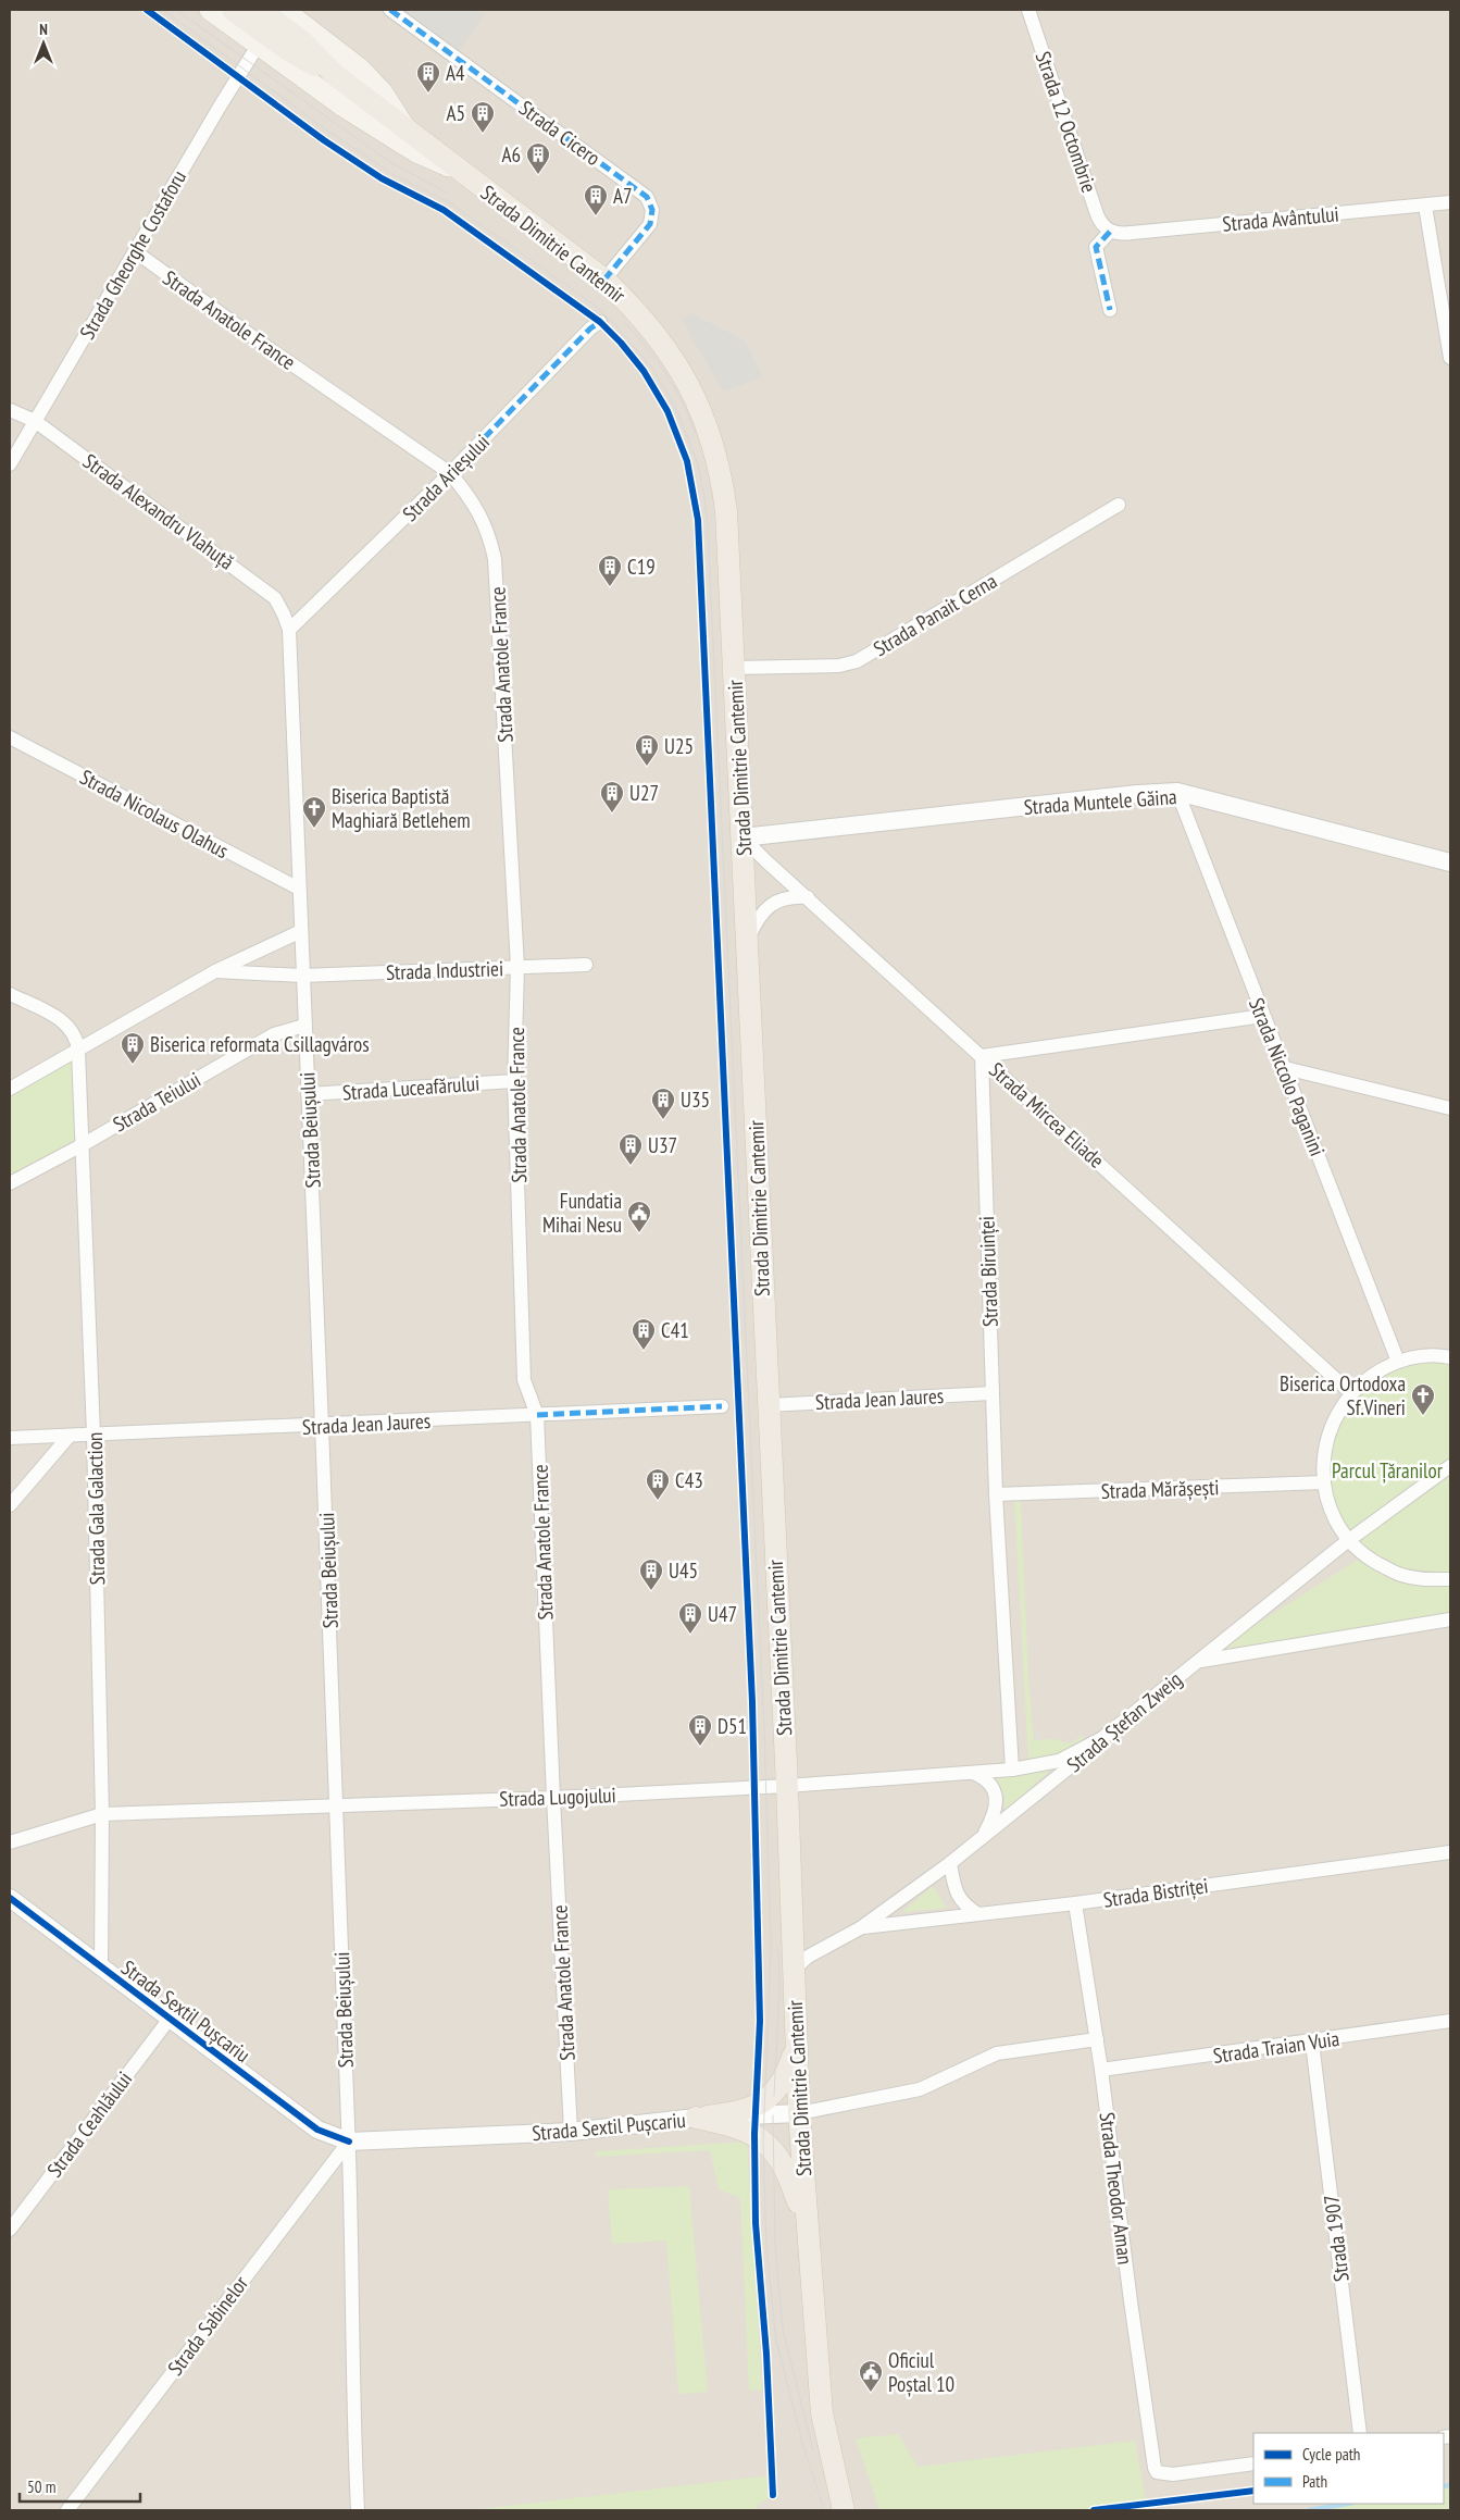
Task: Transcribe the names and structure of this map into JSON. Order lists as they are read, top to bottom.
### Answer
{
  "streets": {
    "main road": ["Strada Dimitrie Cantemir"],
    "street": [
      "Strada 12 Octombrie",
      "Strada Cicero",
      "Strada Avântului",
      "Strada Gheorghe Costaforu",
      "Strada Anatole France",
      "Strada Arieșului",
      "Strada Alexandru Vlahuță",
      "Strada Panait Cerna",
      "Strada Muntele Găina",
      "Strada Nicolaus Olahus",
      "Strada Industriei",
      "Strada Niccolo Paganini",
      "Strada Luceafărului",
      "Strada Teiului",
      "Strada Mircea Eliade",
      "Strada Beiușului",
      "Strada Biruinței",
      "Strada Jean Jaures",
      "Strada Mărășești",
      "Strada Gala Galaction",
      "Strada Ștefan Zweig",
      "Strada Lugojului",
      "Strada Bistriței",
      "Strada Sextil Pușcariu",
      "Strada Traian Vuia",
      "Strada Ceahlăului",
      "Strada Theodor Aman",
      "Strada 1907",
      "Strada Sabinelor"
    ]
  },
  "crossings": [
    ["Strada 12 Octombrie", "Strada Avântului"],
    ["Strada Cicero", "Strada Dimitrie Cantemir"],
    ["Strada Dimitrie Cantemir", "Strada Panait Cerna"],
    ["Strada Dimitrie Cantemir", "Strada Muntele Găina"],
    ["Strada Dimitrie Cantemir", "Strada Mircea Eliade"],
    ["Strada Dimitrie Cantemir", "Strada Jean Jaures"],
    ["Strada Dimitrie Cantemir", "Strada Ștefan Zweig"],
    ["Strada Dimitrie Cantemir", "Strada Lugojului"],
    ["Strada Dimitrie Cantemir", "Strada Sextil Pușcariu"],
    ["Strada Gheorghe Costaforu", "Strada Anatole France"],
    ["Strada Gheorghe Costaforu", "Strada Alexandru Vlahuță"],
    ["Strada Anatole France", "Strada Arieșului"],
    ["Strada Anatole France", "Strada Industriei"],
    ["Strada Anatole France", "Strada Luceafărului"],
    ["Strada Anatole France", "Strada Jean Jaures"],
    ["Strada Anatole France", "Strada Lugojului"],
    ["Strada Anatole France", "Strada Sextil Pușcariu"],
    ["Strada Arieșului", "Strada Alexandru Vlahuță"],
    ["Strada Arieșului", "Strada Beiușului"],
    ["Strada Alexandru Vlahuță", "Strada Beiușului"],
    ["Strada Muntele Găina", "Strada Niccolo Paganini"],
    ["Strada Muntele Găina", "Strada Mircea Eliade"],
    ["Strada Nicolaus Olahus", "Strada Beiușului"],
    ["Strada Industriei", "Strada Beiușului"],
    ["Strada Luceafărului", "Strada Beiușului"],
    ["Strada Teiului", "Strada Beiușului"],
    ["Strada Teiului", "Strada Gala Galaction"],
    ["Strada Mircea Eliade", "Strada Biruinței"],
    ["Strada Beiușului", "Strada Jean Jaures"],
    ["Strada Beiușului", "Strada Lugojului"],
    ["Strada Beiușului", "Strada Sextil Pușcariu"],
    ["Strada Beiușului", "Strada Sabinelor"],
    ["Strada Biruinței", "Strada Jean Jaures"],
    ["Strada Biruinței", "Strada Mărășești"],
    ["Strada Biruinței", "Strada Lugojului"],
    ["Strada Jean Jaures", "Strada Gala Galaction"],
    ["Strada Gala Galaction", "Strada Lugojului"],
    ["Strada Gala Galaction", "Strada Sextil Pușcariu"],
    ["Strada Ștefan Zweig", "Strada Lugojului"],
    ["Strada Ștefan Zweig", "Strada Bistriței"],
    ["Strada Bistriței", "Strada Theodor Aman"],
    ["Strada Sextil Pușcariu", "Strada Ceahlăului"],
    ["Strada Sextil Pușcariu", "Strada Sabinelor"],
    ["Strada Traian Vuia", "Strada Theodor Aman"],
    ["Strada Traian Vuia", "Strada 1907"]
  ],
  "parks": ["Parcul Țăranilor"],
  "places": {
    "building": [
      "A4",
      "A5",
      "A6",
      "A7",
      "C19",
      "U25",
      "U27",
      "Biserica reformata Csillagváros",
      "U35",
      "U37",
      "C41",
      "C43",
      "U45",
      "U47",
      "D51"
    ],
    "church": ["Biserica Baptistă Maghiară Betlehem", "Biserica Ortodoxa Sf.Vineri"],
    "public building": ["Fundatia Mihai Nesu", "Oficiul Poștal 10"]
  },
  "legend": ["Cycle path", "Path"],
  "scale_bar": "50 m",
  "north": "top"
}
